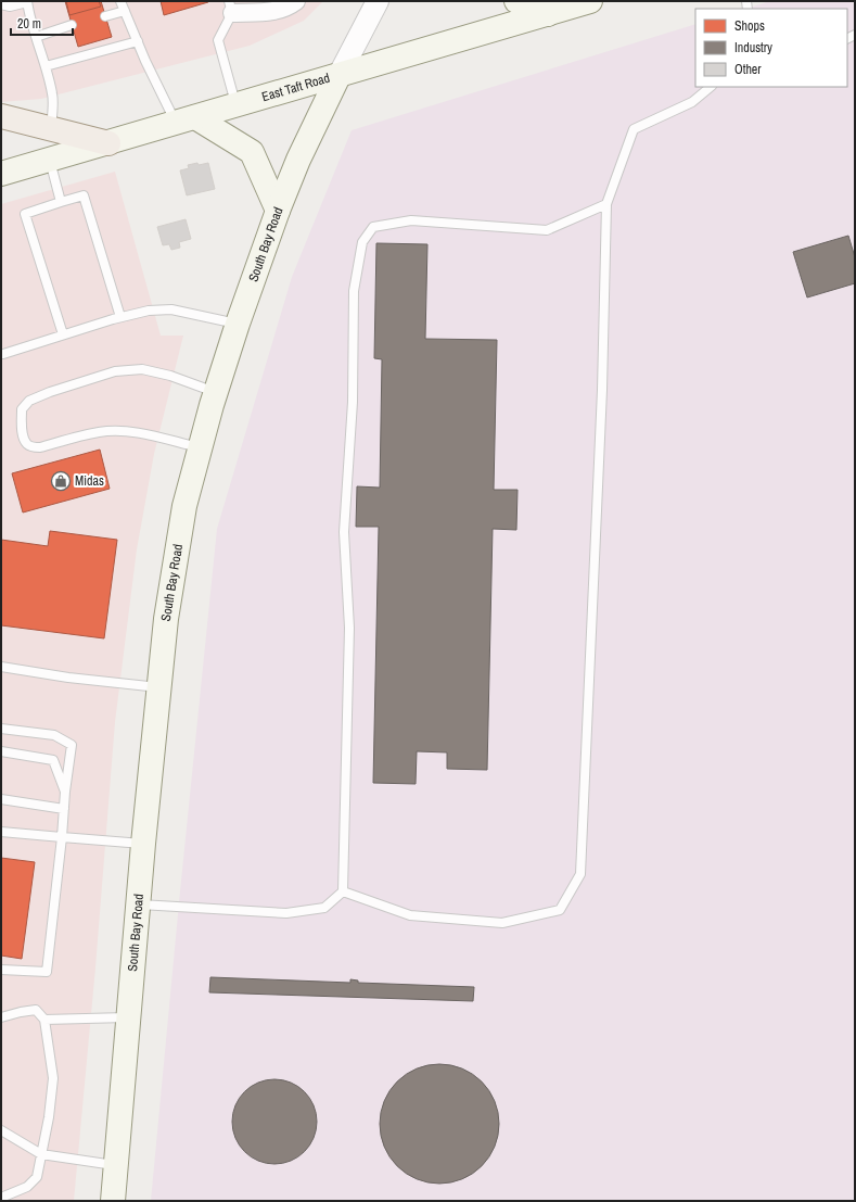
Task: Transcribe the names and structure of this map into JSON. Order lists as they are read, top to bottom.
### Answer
{
  "streets": {
    "main road": ["East Taft Road", "South Bay Road"]
  },
  "crossings": [
    ["East Taft Road", "South Bay Road"]
  ],
  "places": {
    "shop": ["Midas"]
  },
  "legend": ["Shops", "Industry", "Other"],
  "scale_bar": "20 m"
}
